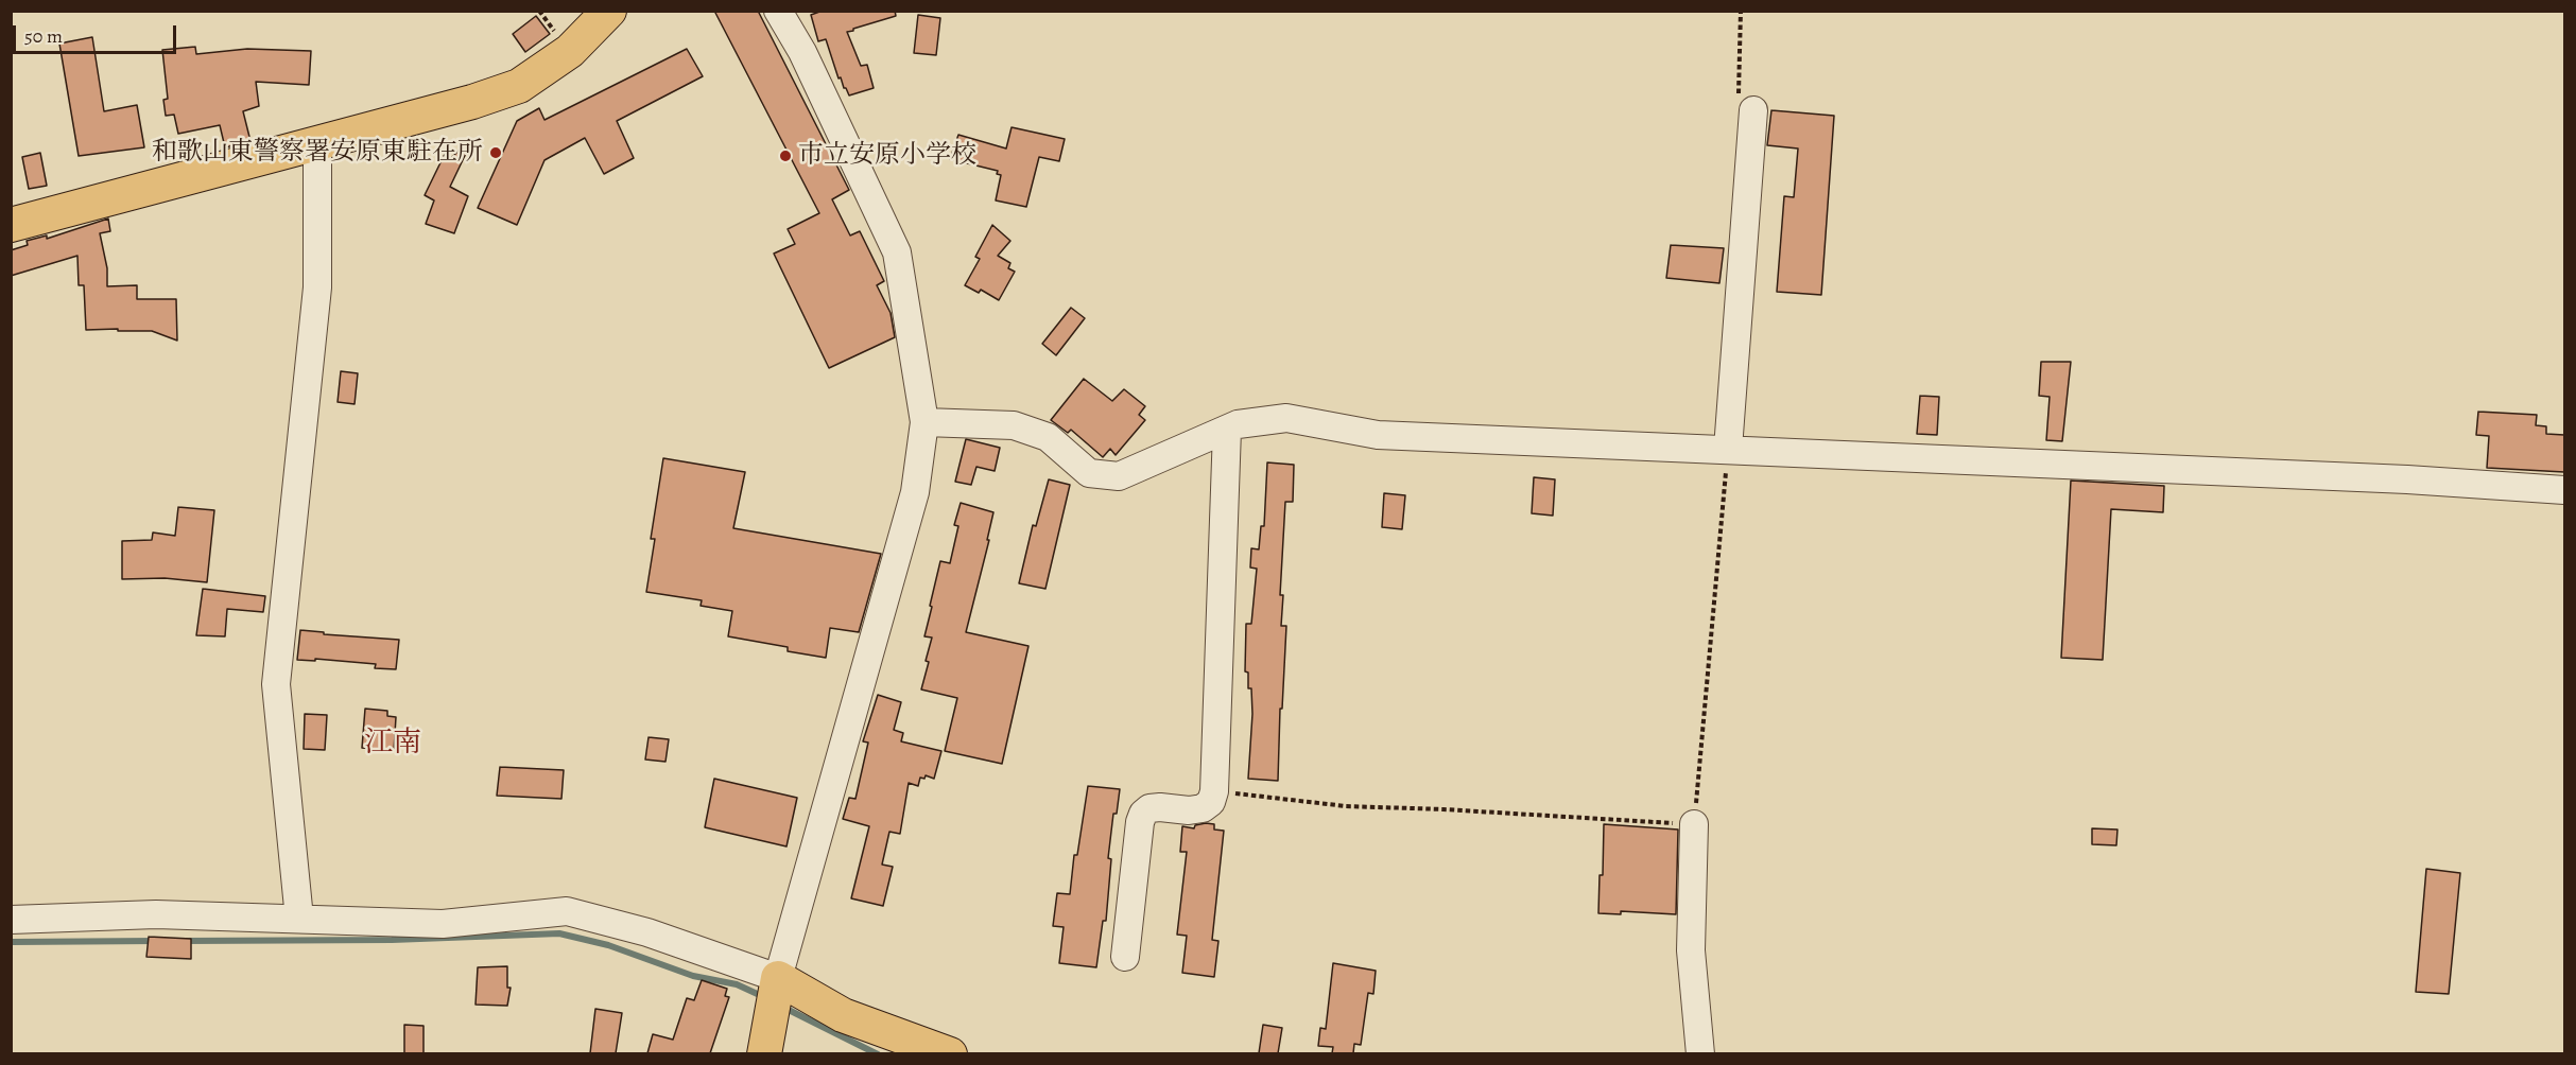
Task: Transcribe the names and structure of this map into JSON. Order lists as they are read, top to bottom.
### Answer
{
  "districts": ["江南"],
  "places": ["和歌山東警察署安原東駐在所", "市立安原小学校"],
  "scale_bar": "50 m"
}
